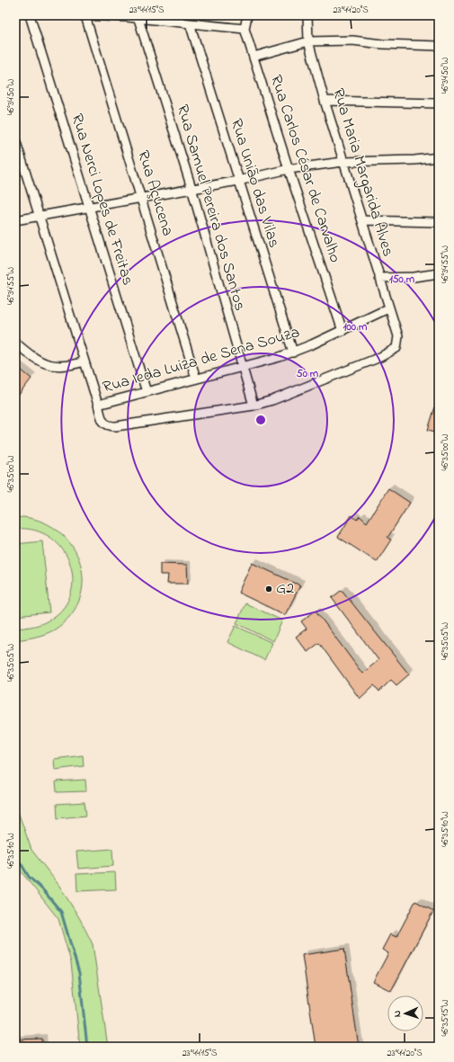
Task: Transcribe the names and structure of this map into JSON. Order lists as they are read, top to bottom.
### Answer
{
  "streets": {
    "street": [
      "Rua Carlos César de Carvalho",
      "Rua Maria Margarida Alves",
      "Rua União das Vilas",
      "Rua Açucena",
      "Rua Nerci Lopes de Freitas",
      "Rua Samuel Pereira dos Santos",
      "Rua Ieda Luiza de Sena Souza"
    ]
  },
  "crossings": [
    ["Rua Carlos César de Carvalho", "Rua Ieda Luiza de Sena Souza"],
    ["Rua Maria Margarida Alves", "Rua Samuel Pereira dos Santos"],
    ["Rua Maria Margarida Alves", "Rua Ieda Luiza de Sena Souza"],
    ["Rua União das Vilas", "Rua Ieda Luiza de Sena Souza"],
    ["Rua Açucena", "Rua Ieda Luiza de Sena Souza"],
    ["Rua Nerci Lopes de Freitas", "Rua Ieda Luiza de Sena Souza"],
    ["Rua Samuel Pereira dos Santos", "Rua Ieda Luiza de Sena Souza"]
  ],
  "places": ["G2"],
  "north": "left",
  "coordinates": [
    "23°44'15\"S",
    "23°44'20\"S",
    "46°34'50\"W",
    "46°34'55\"W",
    "46°35'00\"W",
    "46°35'05\"W",
    "46°35'10\"W",
    "46°35'15\"W"
  ],
  "rings": ["150 m", "100 m", "50 m"]
}
